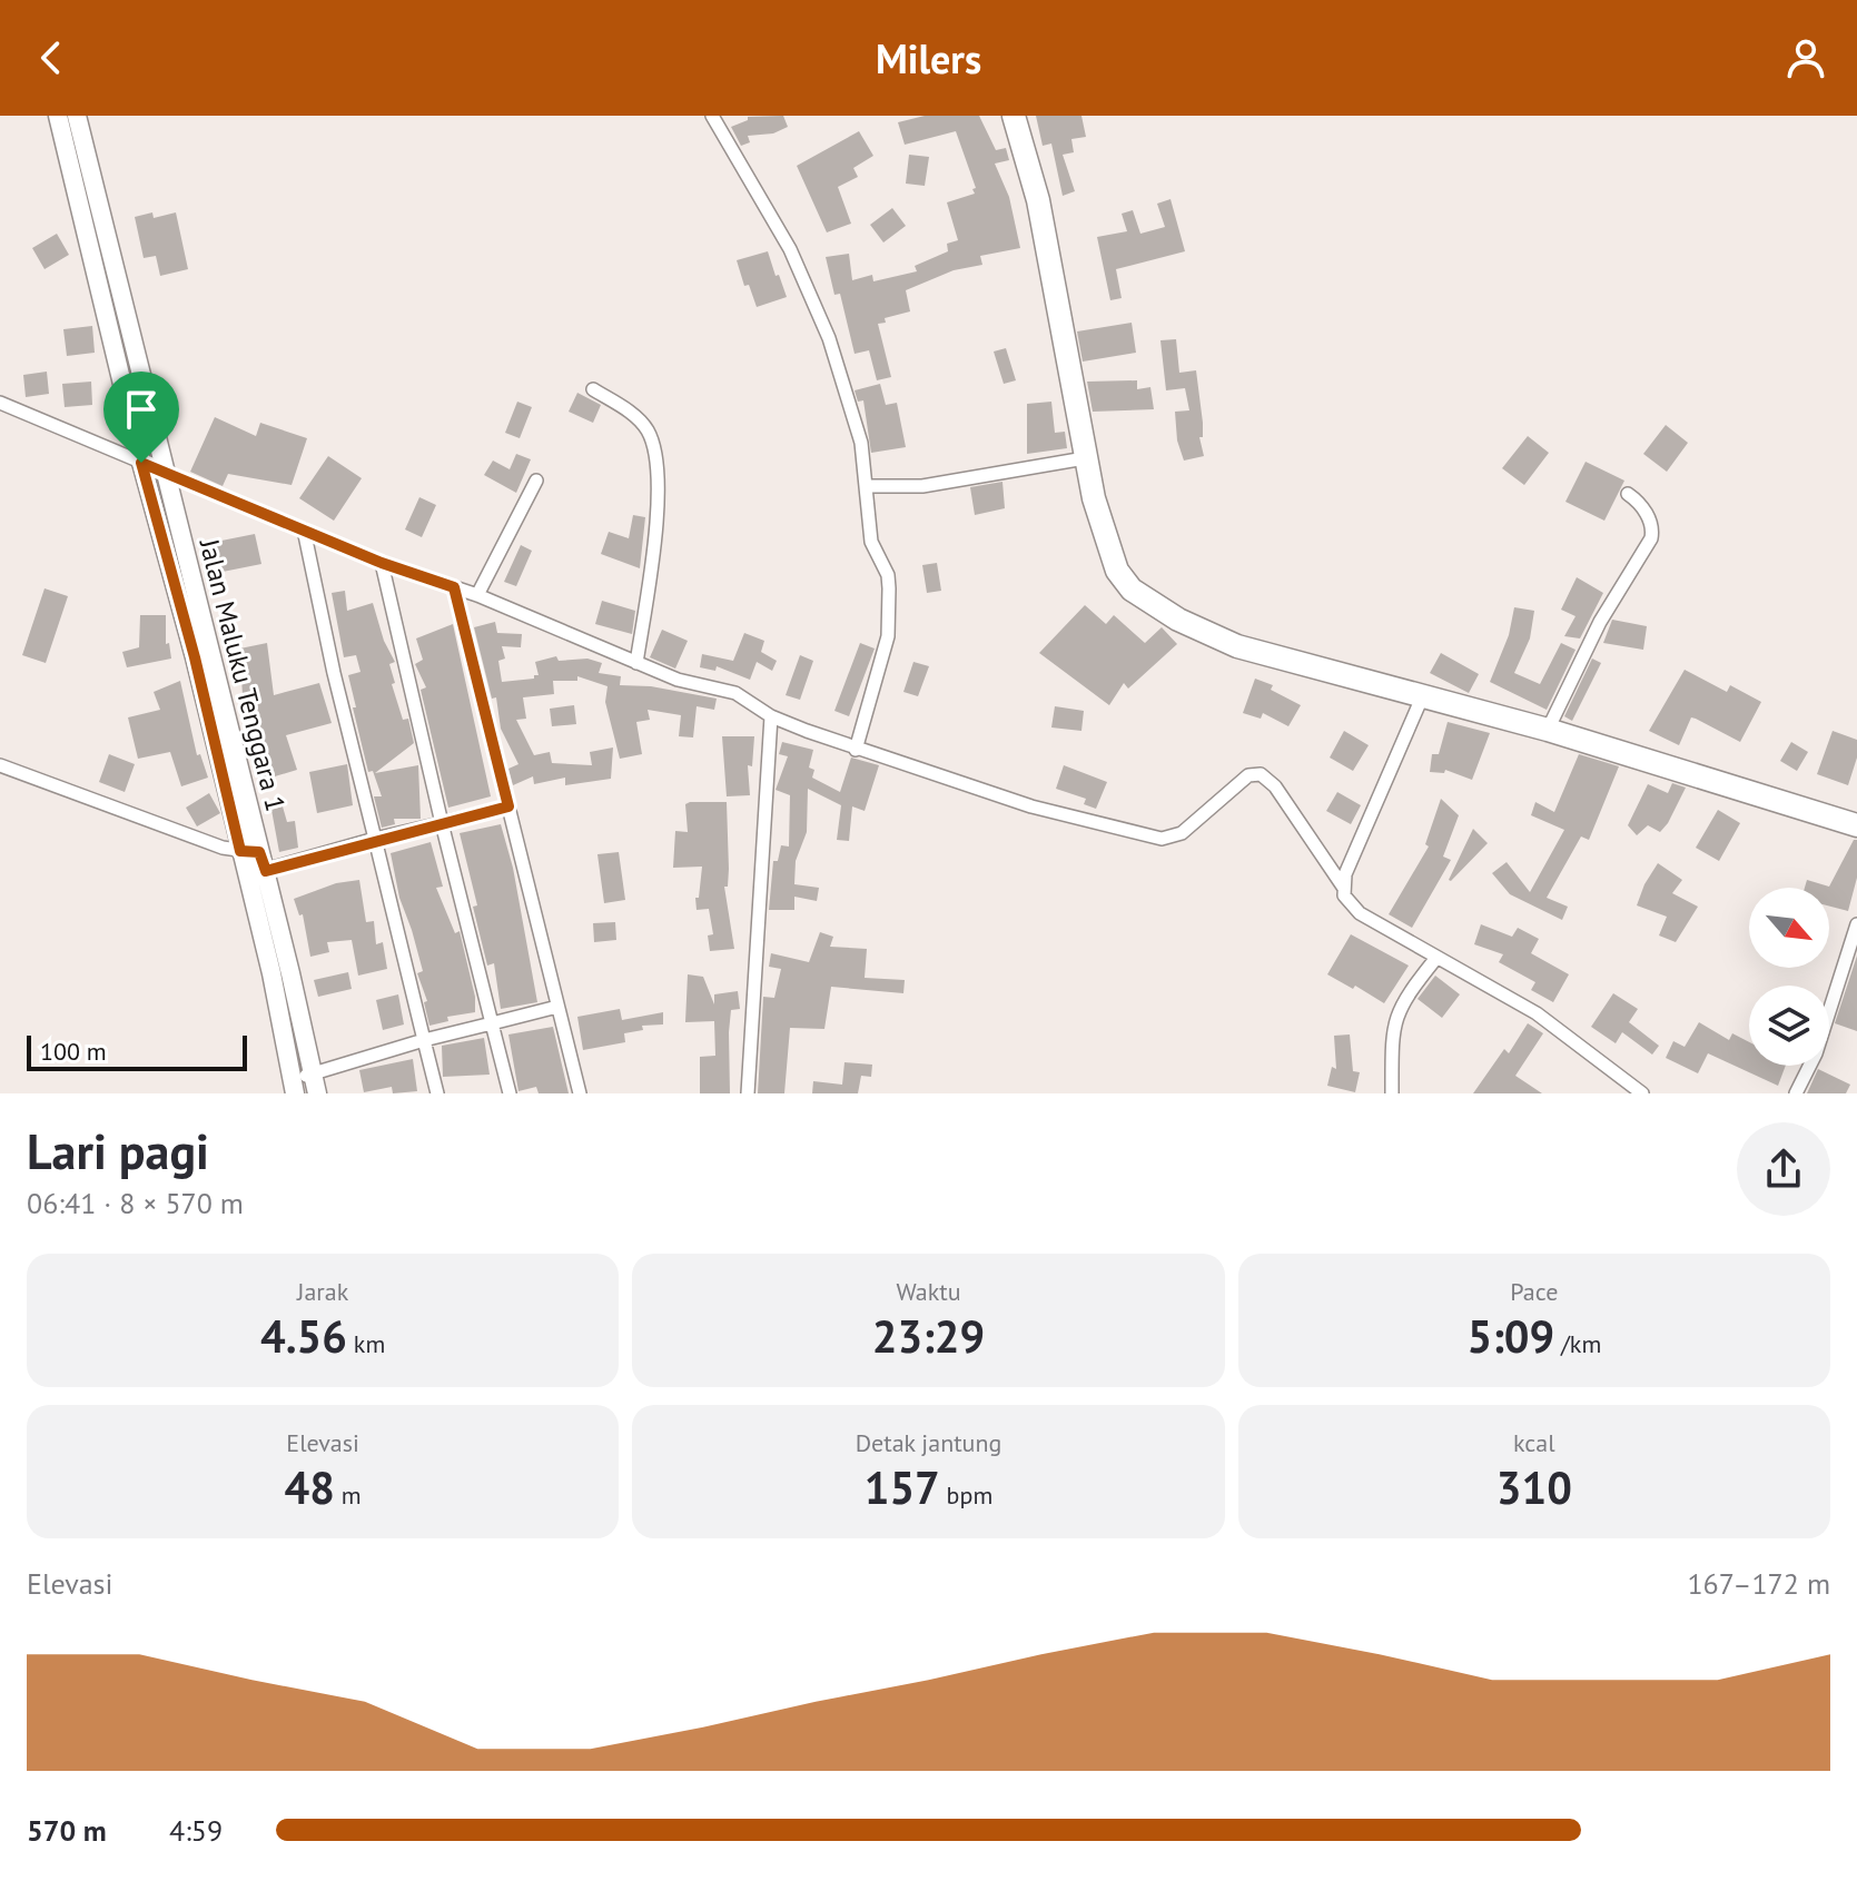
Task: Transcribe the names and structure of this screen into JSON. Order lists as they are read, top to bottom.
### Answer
{
  "streets": {
    "main road": ["Jalan Maluku Tenggara 1"]
  },
  "scale_bar": "100 m",
  "north": "bottom right",
  "page": {
    "header": "Milers",
    "scale": "100 m",
    "heading": ["Lari pagi", "06:41 · 8 × 570 m"],
    "stats": [
      ["Jarak", "4.56 km"],
      ["Waktu", "23:29"],
      ["Pace", "5:09 /km"],
      ["Elevasi", "48 m"],
      ["Detak jantung", "157 bpm"],
      ["kcal", "310"]
    ],
    "chart": ["Elevasi", "167–172 m"],
    "list": [
      {
        "name": "570 m",
        "note": "4:59"
      }
    ]
  }
}
